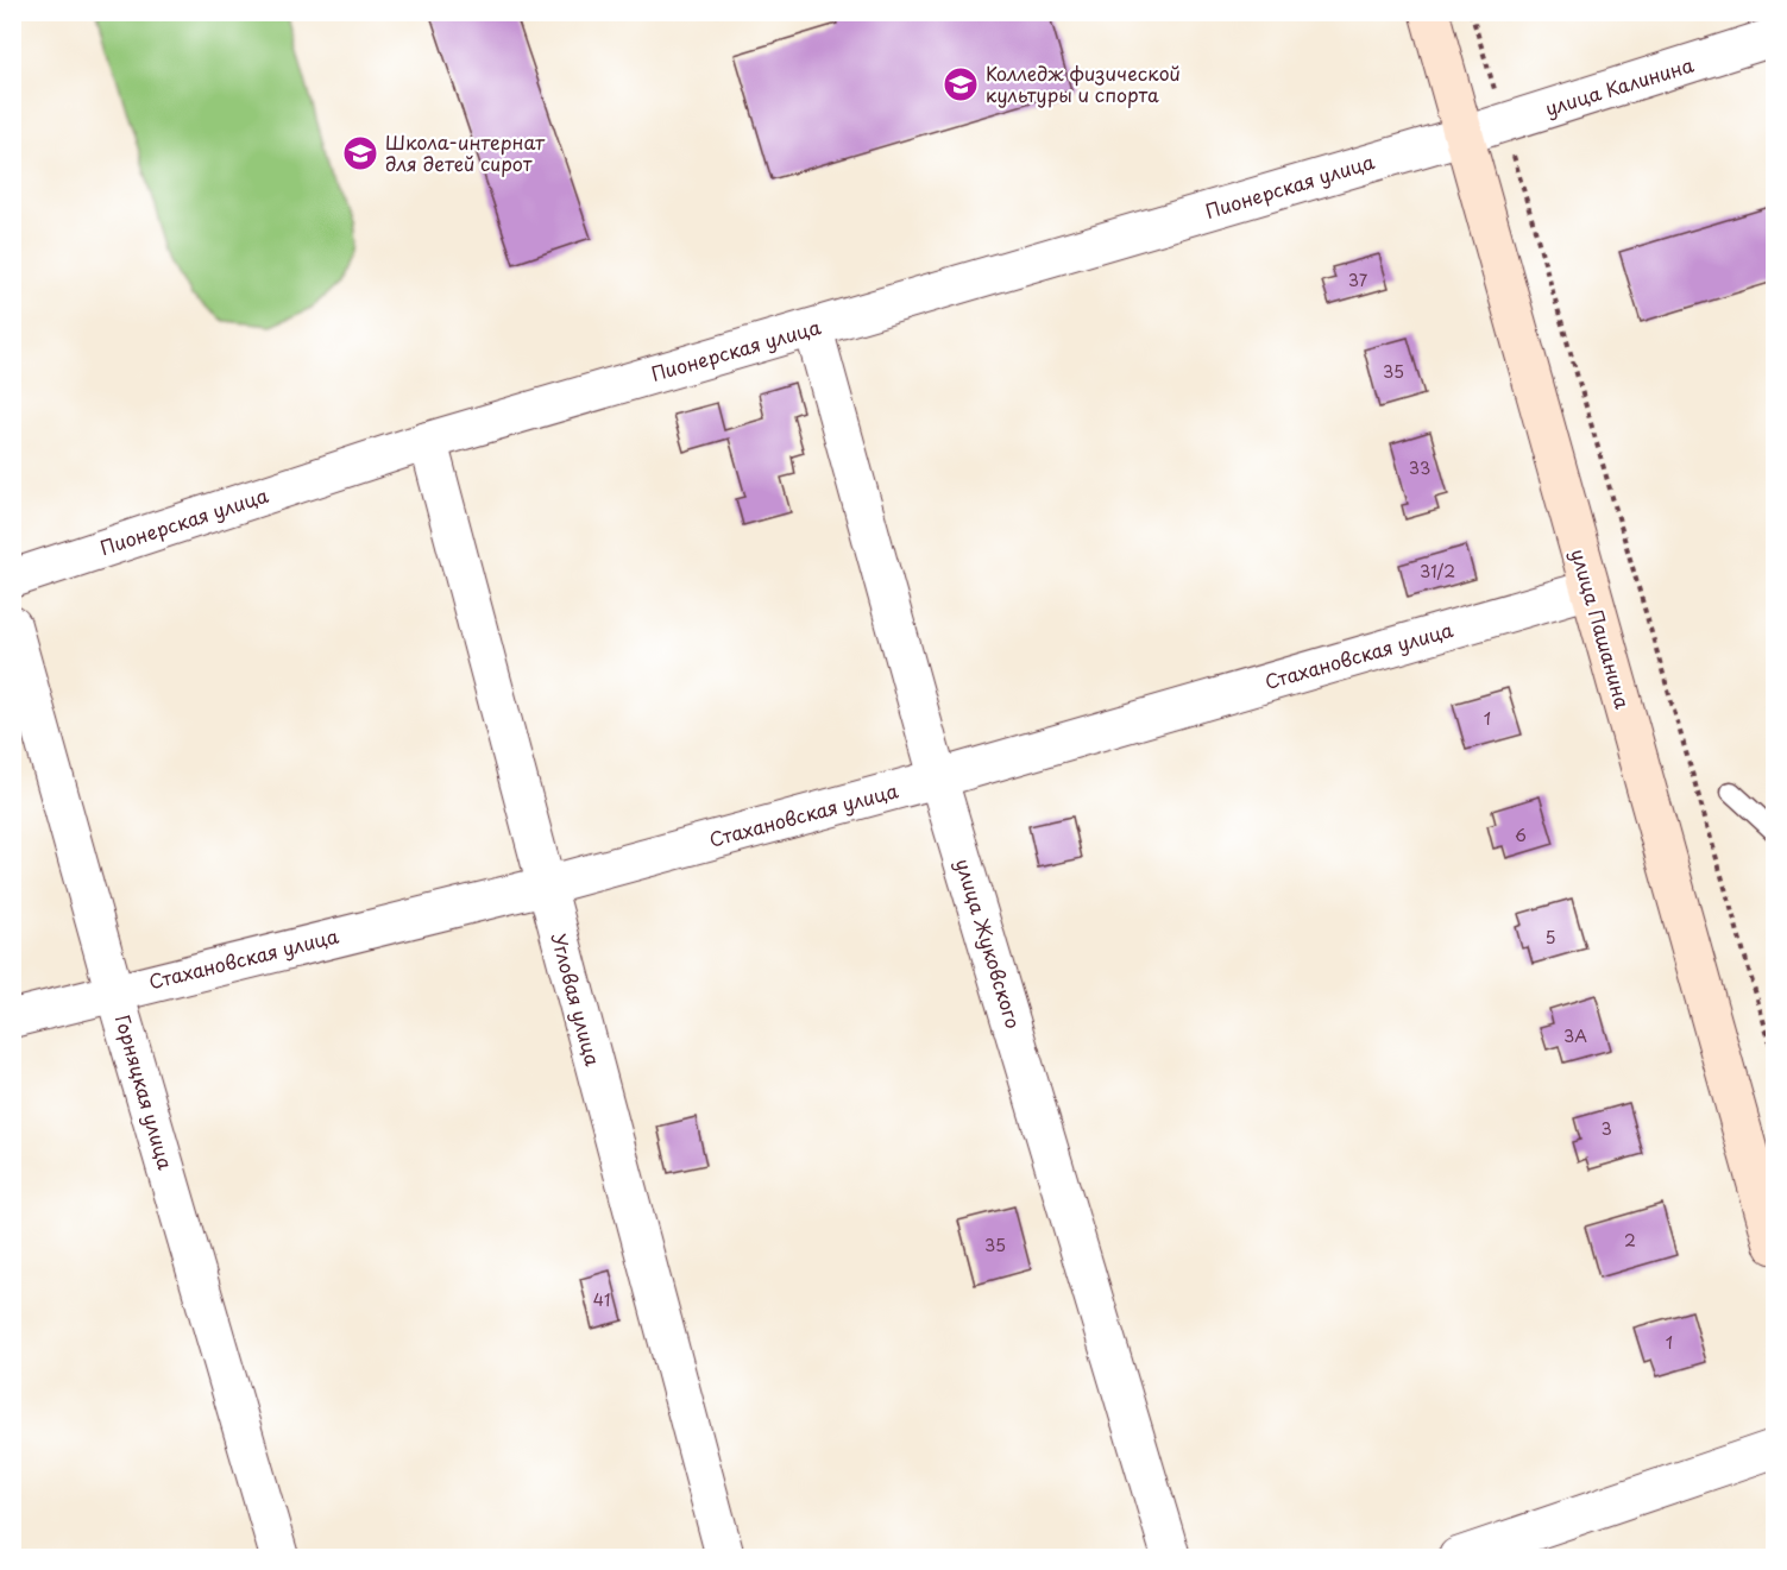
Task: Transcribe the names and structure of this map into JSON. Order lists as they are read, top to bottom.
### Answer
{
  "streets": {
    "main road": ["улица Пашанина"],
    "street": [
      "улица Калинина",
      "Пионерская улица",
      "Стахановская улица",
      "улица Жуковского",
      "Угловая улица",
      "Горняцкая улица"
    ]
  },
  "crossings": [
    ["улица Калинина", "Пионерская улица"],
    ["улица Калинина", "улица Пашанина"],
    ["Пионерская улица", "улица Пашанина"],
    ["Пионерская улица", "улица Жуковского"],
    ["Пионерская улица", "Угловая улица"],
    ["улица Пашанина", "Стахановская улица"],
    ["Стахановская улица", "улица Жуковского"],
    ["Стахановская улица", "Угловая улица"],
    ["Стахановская улица", "Горняцкая улица"]
  ],
  "places": {
    "school or university": ["Колледж физической культуры и спорта", "Школа-интернат для детей сирот"]
  },
  "house_numbers": [
    "37",
    "35",
    "33",
    "31/2",
    "1",
    "6",
    "5",
    "3А",
    "3",
    "2",
    "35",
    "41",
    "1"
  ]
}
